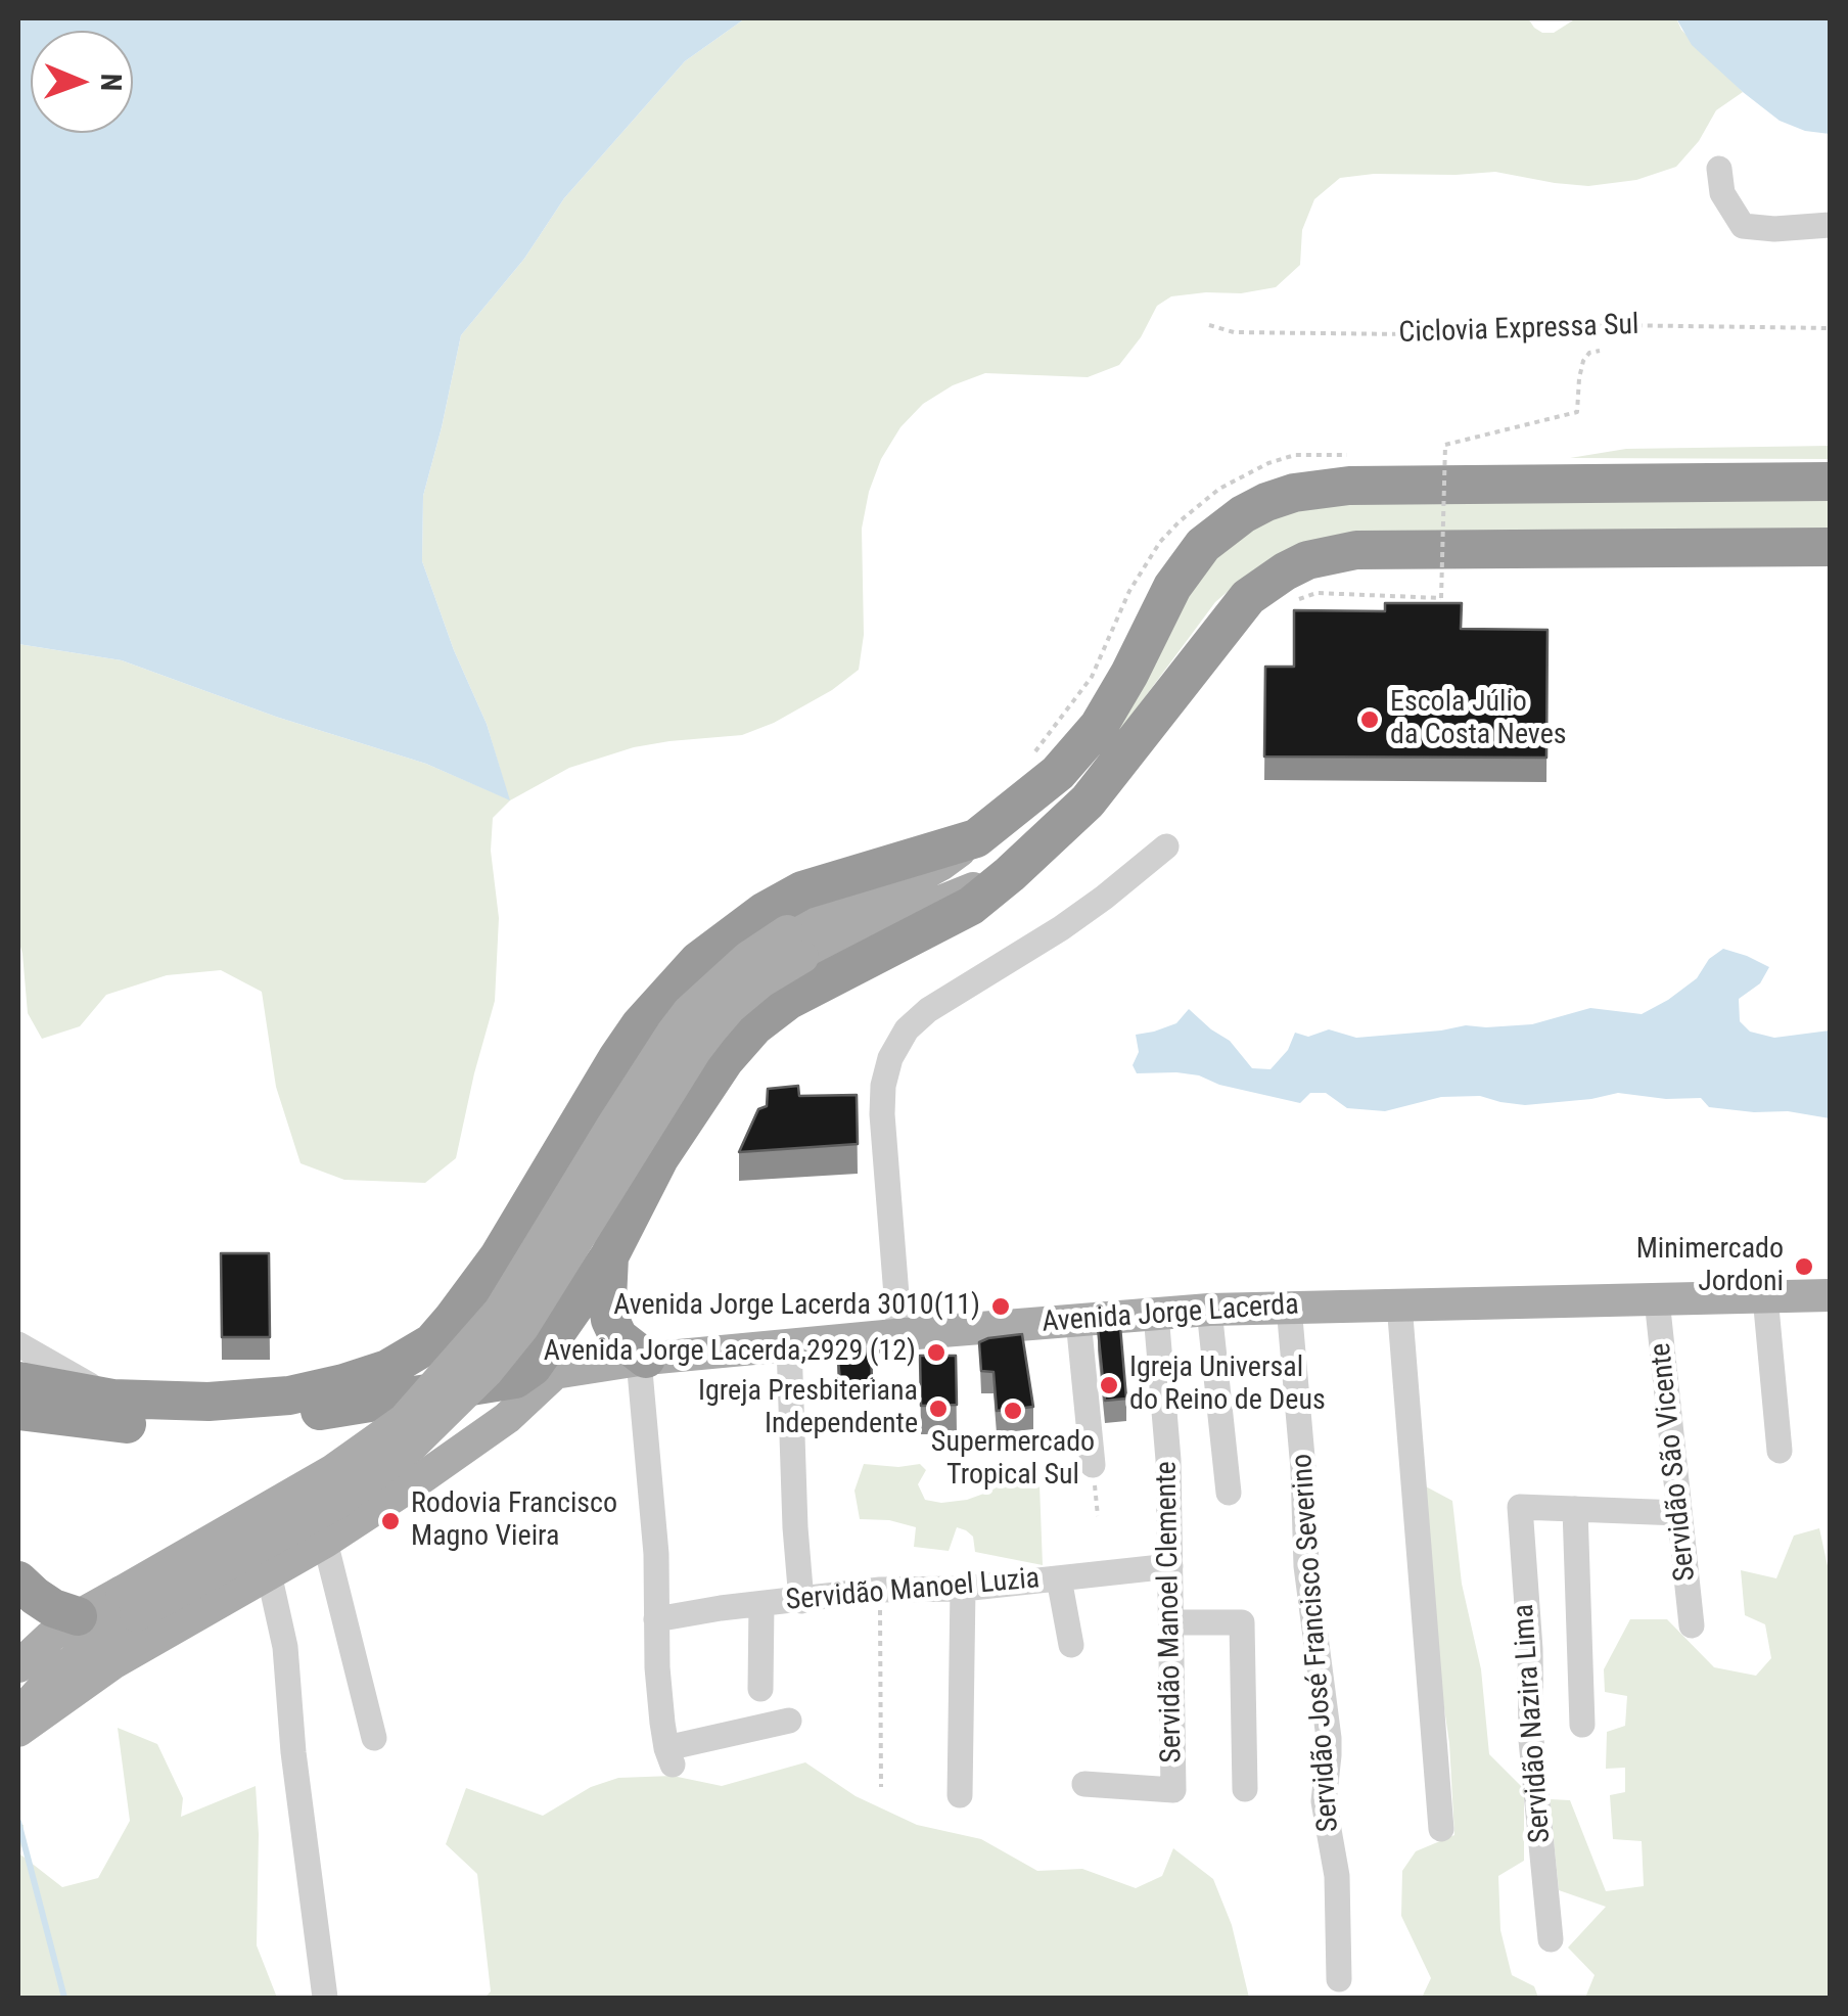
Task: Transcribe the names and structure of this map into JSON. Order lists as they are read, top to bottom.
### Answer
{
  "streets": {
    "main road": ["Avenida Jorge Lacerda"],
    "street": [
      "Servidão São Vicente",
      "Servidão Manoel Luzia",
      "Servidão Manoel Clemente",
      "Servidão José Francisco Severino",
      "Servidão Nazira Lima"
    ],
    "path": ["Ciclovia Expressa Sul"]
  },
  "crossings": [
    ["Avenida Jorge Lacerda", "Servidão São Vicente"],
    ["Avenida Jorge Lacerda", "Servidão Manoel Clemente"],
    ["Avenida Jorge Lacerda", "Servidão José Francisco Severino"],
    ["Servidão Manoel Luzia", "Servidão Manoel Clemente"]
  ],
  "places": [
    "Escola Júlio da Costa Neves",
    "Minimercado Jordoni",
    "Avenida Jorge Lacerda 3010(11)",
    "Avenida Jorge Lacerda,2929 (12)",
    "Igreja Universal do Reino de Deus",
    "Igreja Presbiteriana Independente",
    "Supermercado Tropical Sul",
    "Rodovia Francisco Magno Vieira"
  ],
  "north": "right"
}
